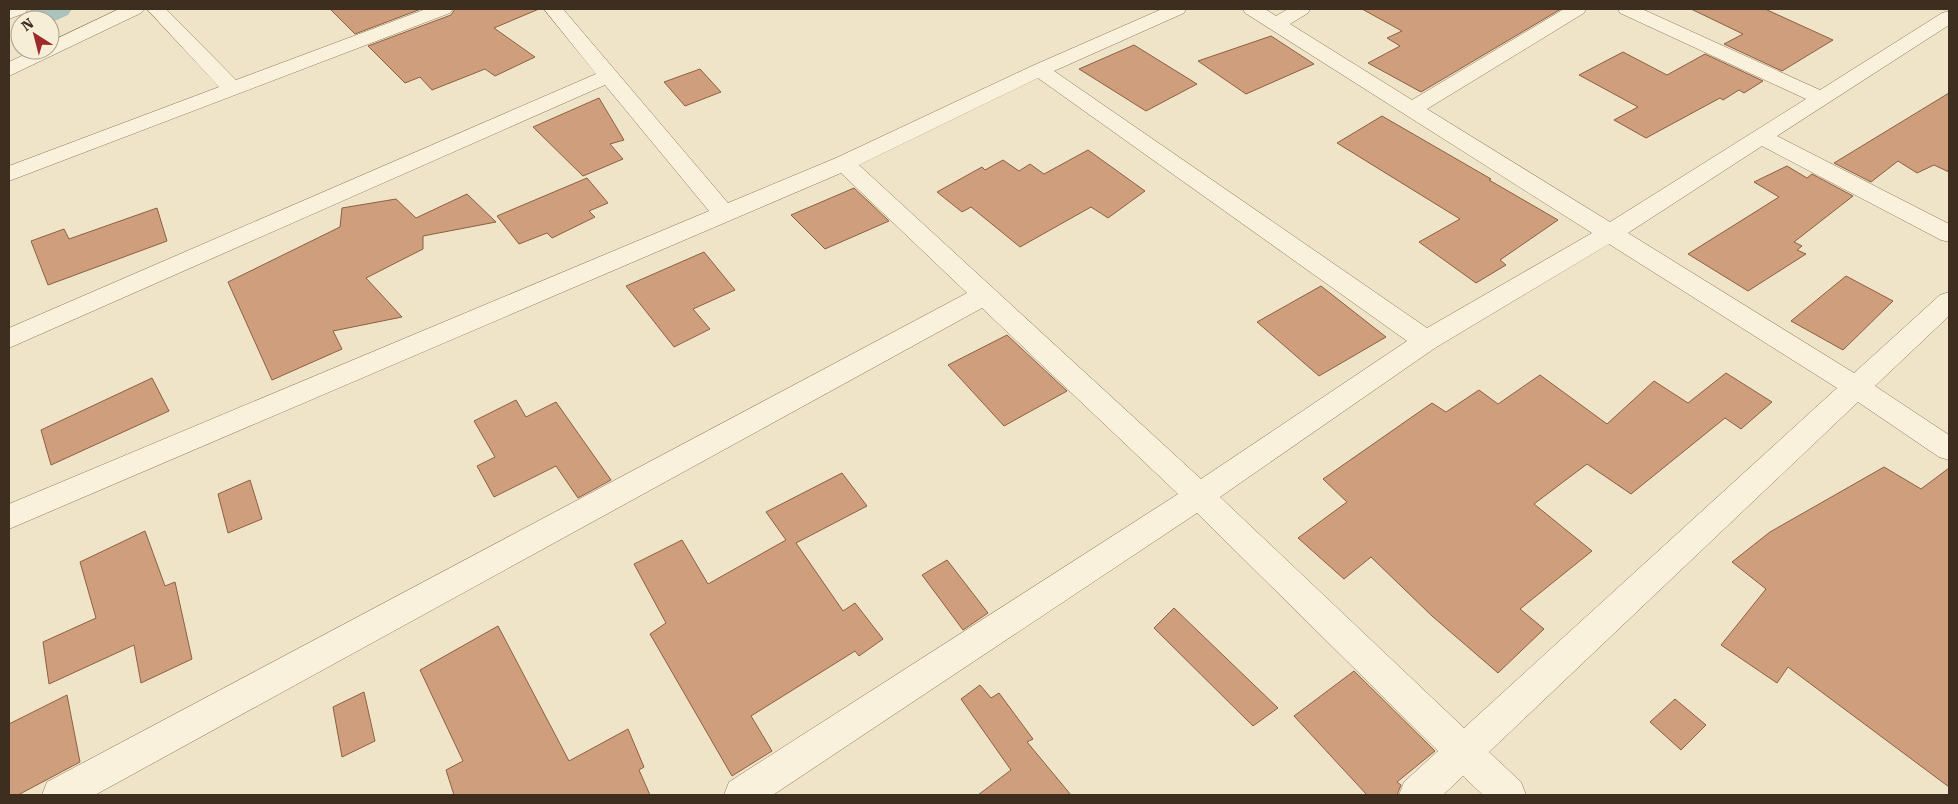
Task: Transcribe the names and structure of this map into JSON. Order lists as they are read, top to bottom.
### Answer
{
  "north": "top left"
}
